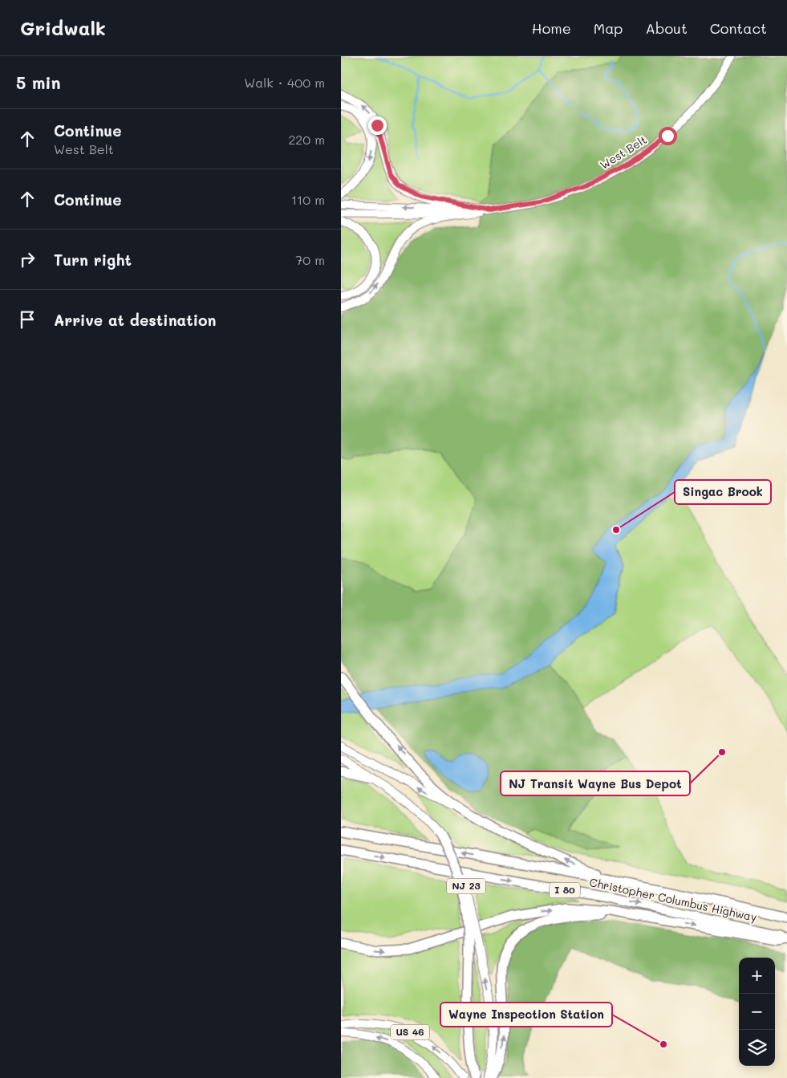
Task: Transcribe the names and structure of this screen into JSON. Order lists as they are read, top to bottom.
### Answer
{
  "streets": {
    "highway": ["I 80", "Christopher Columbus Highway"],
    "main road": ["West Belt", "US 46"]
  },
  "places": ["Singac Brook", "NJ Transit Wayne Bus Depot", "Wayne Inspection Station"],
  "page": {
    "header": "Gridwalk",
    "nav": [
      "Home",
      "Map",
      "About",
      "Contact"
    ],
    "heading": ["5 min", "Walk · 400 m"],
    "list": [
      ["Continue", "West Belt", "220 m"],
      ["Continue", "110 m"],
      ["Turn right", "70 m"],
      "Arrive at destination"
    ],
    "map_buttons": ["+", "−"]
  }
}
